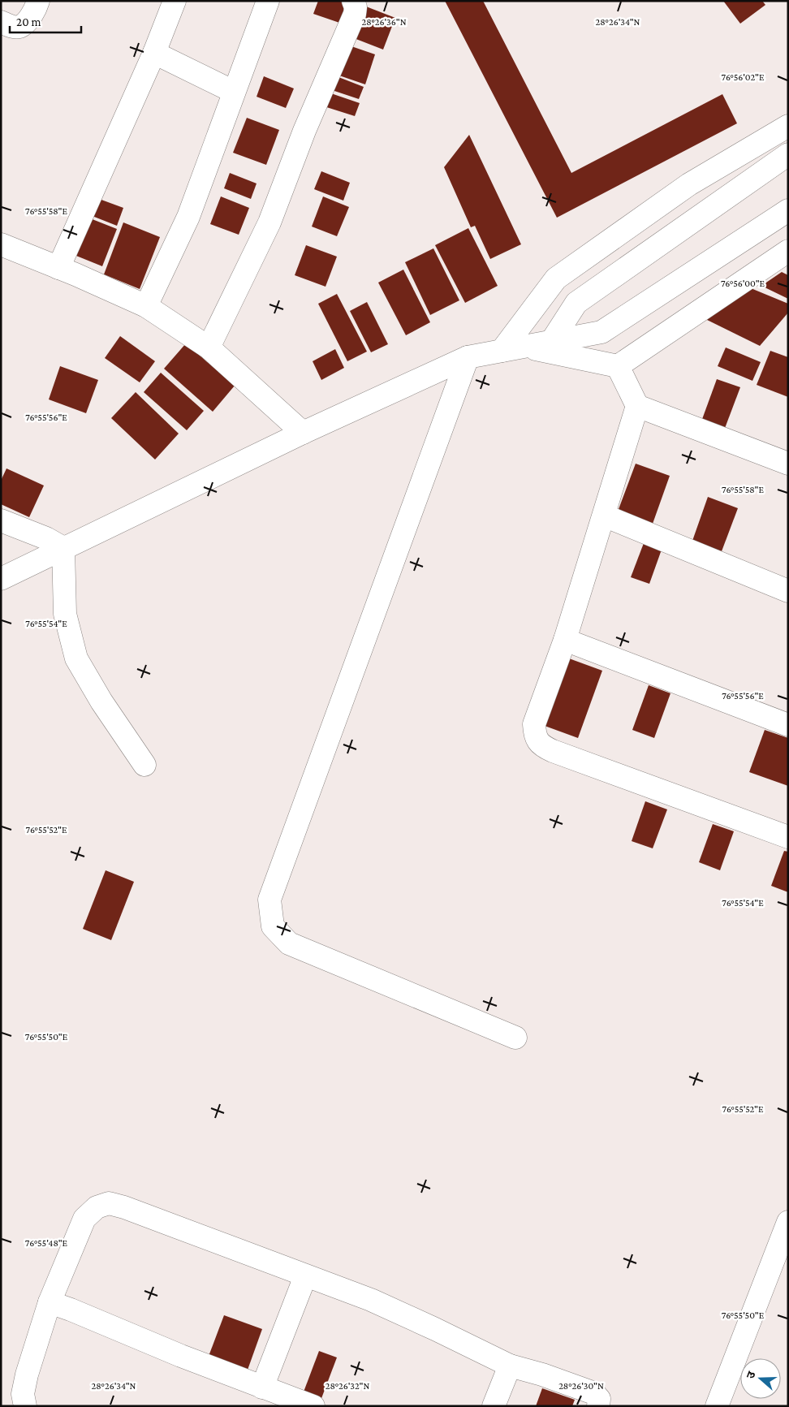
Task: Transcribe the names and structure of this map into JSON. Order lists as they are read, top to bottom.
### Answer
{
  "scale_bar": "20 m",
  "north": "left",
  "coordinates": [
    "28°26'36\"N",
    "28°26'34\"N",
    "76°56'02\"E",
    "76°55'58\"E",
    "76°56'00\"E",
    "76°55'56\"E",
    "76°55'54\"E",
    "76°55'52\"E",
    "76°55'50\"E",
    "76°55'48\"E",
    "28°26'32\"N",
    "28°26'30\"N"
  ]
}
